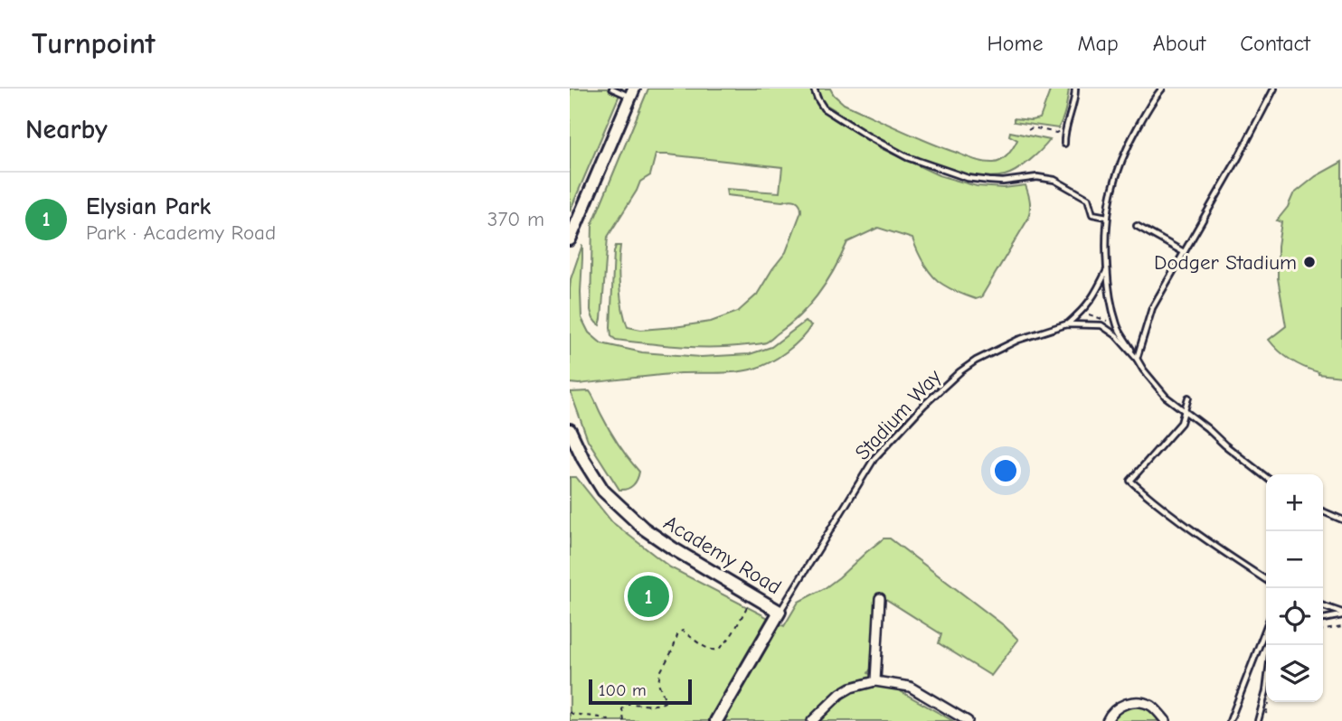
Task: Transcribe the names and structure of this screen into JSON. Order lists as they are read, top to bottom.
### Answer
{
  "streets": {
    "main road": ["Academy Road"],
    "lane": ["Stadium Way"]
  },
  "crossings": [
    ["Stadium Way", "Academy Road"]
  ],
  "places": ["Dodger Stadium"],
  "scale_bar": "100 m",
  "page": {
    "header": "Turnpoint",
    "nav": [
      "Home",
      "Map",
      "About",
      "Contact"
    ],
    "heading": "Nearby",
    "list": [
      {
        "mark": "1",
        "name": "Elysian Park",
        "note": "Park · Academy Road",
        "value": "370 m"
      }
    ],
    "map_buttons": ["+", "−"],
    "pins": "1",
    "scale": "100 m"
  }
}
